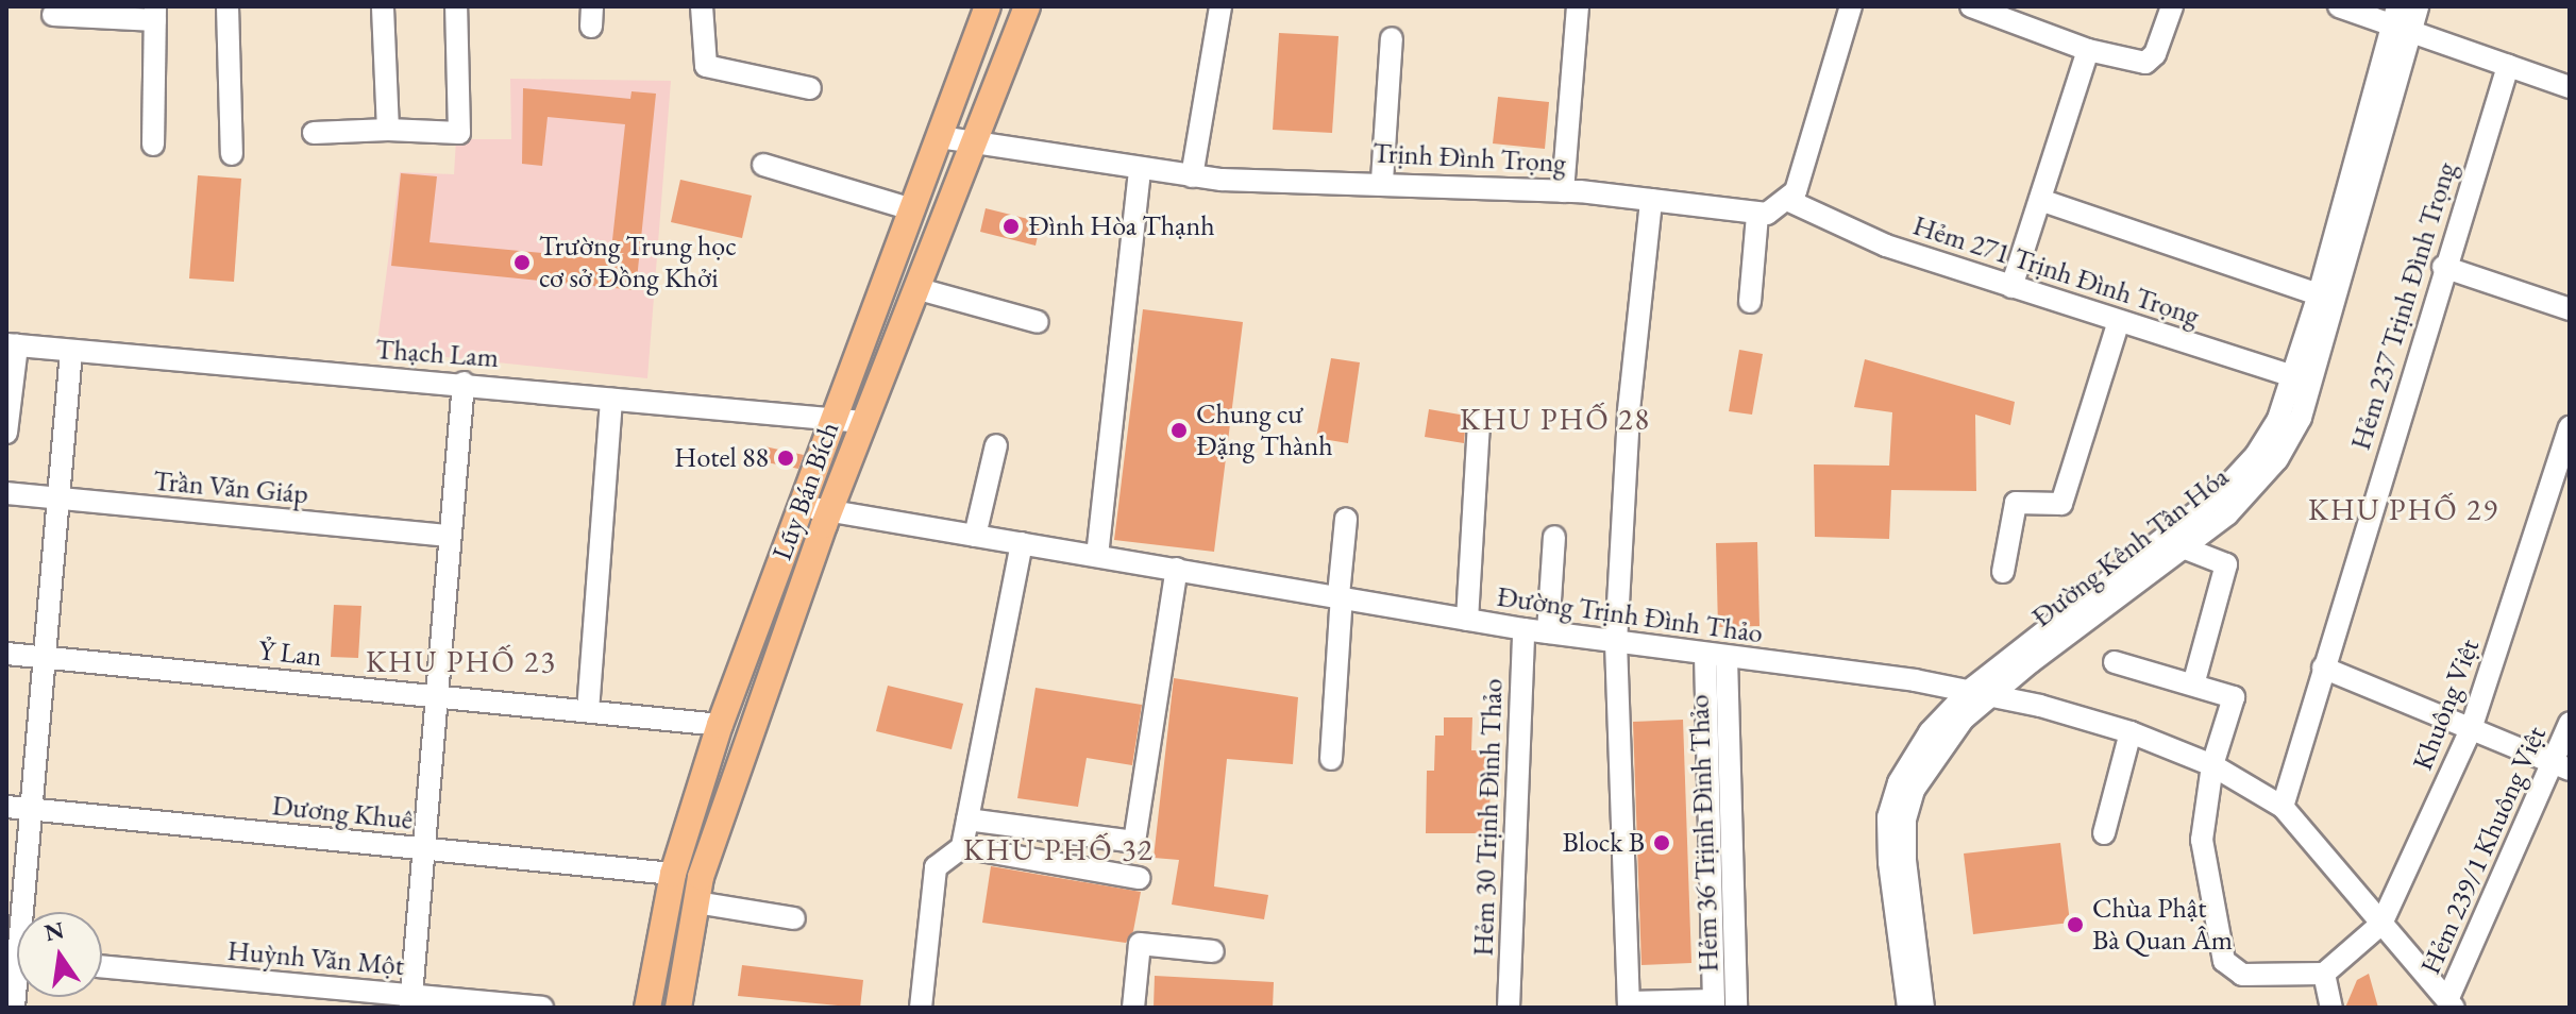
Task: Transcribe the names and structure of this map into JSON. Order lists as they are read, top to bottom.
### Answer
{
  "streets": {
    "main road": ["Lũy Bán Bích"],
    "street": [
      "Trịnh Đình Trọng",
      "Hẻm 271 Trịnh Đình Trọng",
      "Hẻm 237 Trịnh Đình Trọng",
      "Thạch Lam",
      "Trần Văn Giáp",
      "Đường Kênh Tân Hóa",
      "Đường Trịnh Đình Thảo",
      "Ỷ Lan",
      "Khuông Việt",
      "Dương Khuê",
      "Hẻm 30 Trịnh Đình Thảo",
      "Hẻm 36 Trịnh Đình Thảo",
      "Hẻm 239/1 Khuông Việt",
      "Huỳnh Văn Một"
    ]
  },
  "crossings": [
    ["Trịnh Đình Trọng", "Lũy Bán Bích"],
    ["Hẻm 271 Trịnh Đình Trọng", "Đường Kênh Tân Hóa"],
    ["Hẻm 237 Trịnh Đình Trọng", "Đường Trịnh Đình Thảo"],
    ["Thạch Lam", "Lũy Bán Bích"],
    ["Lũy Bán Bích", "Đường Trịnh Đình Thảo"],
    ["Lũy Bán Bích", "Ỷ Lan"],
    ["Lũy Bán Bích", "Dương Khuê"],
    ["Đường Kênh Tân Hóa", "Đường Trịnh Đình Thảo"],
    ["Đường Trịnh Đình Thảo", "Khuông Việt"],
    ["Đường Trịnh Đình Thảo", "Hẻm 30 Trịnh Đình Thảo"],
    ["Đường Trịnh Đình Thảo", "Hẻm 36 Trịnh Đình Thảo"],
    ["Đường Trịnh Đình Thảo", "Hẻm 239/1 Khuông Việt"]
  ],
  "districts": [
    "KHU PHỐ 28",
    "KHU PHỐ 29",
    "KHU PHỐ 23",
    "KHU PHỐ 32"
  ],
  "places": [
    "Đình Hòa Thạnh",
    "Trường Trung học cơ sở Đồng Khởi",
    "Chung cư Đặng Thành",
    "Hotel 88",
    "Block B",
    "Chùa Phật Bà Quan Âm"
  ],
  "north": "top"
}
